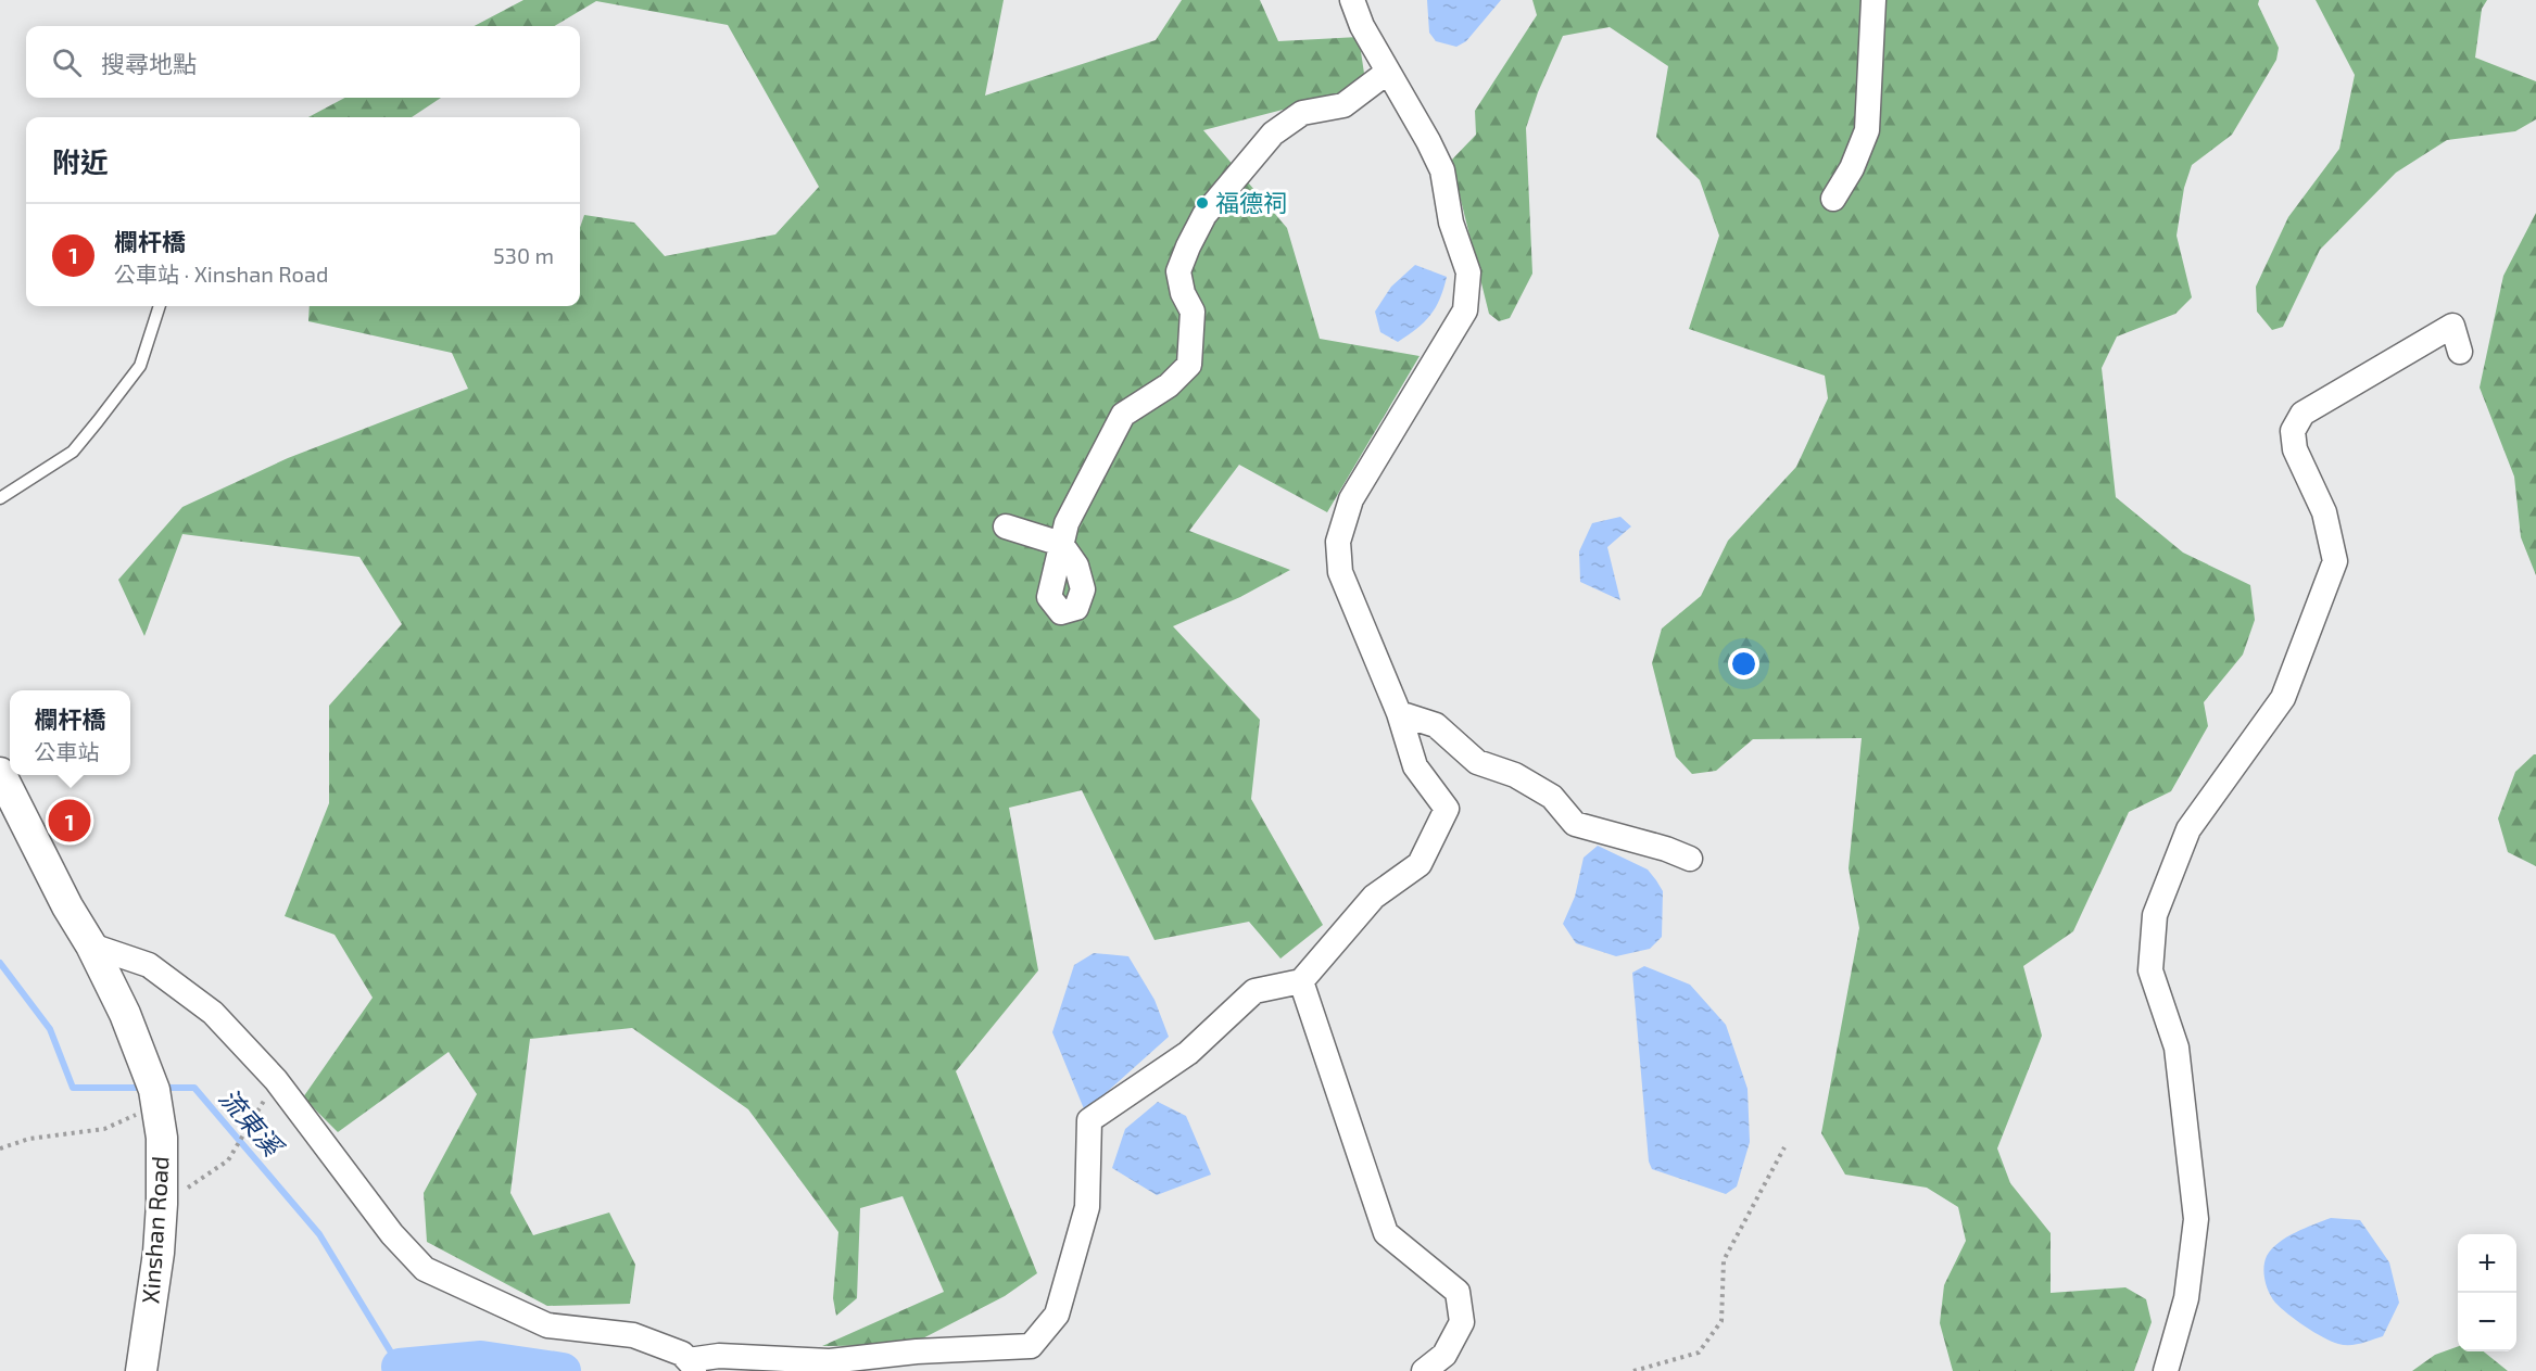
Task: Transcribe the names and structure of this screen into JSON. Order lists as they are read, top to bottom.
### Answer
{
  "streets": {
    "street": ["Xinshan Road"]
  },
  "water": ["流東溪"],
  "places": ["福德祠"],
  "page": {
    "search": "搜尋地點",
    "heading": "附近",
    "list": [
      {
        "mark": "1",
        "name": "欄杆橋",
        "note": "公車站 · Xinshan Road",
        "value": "530 m"
      }
    ],
    "popup": ["欄杆橋", "公車站"],
    "pins": "1",
    "map_buttons": ["+", "−"]
  }
}
